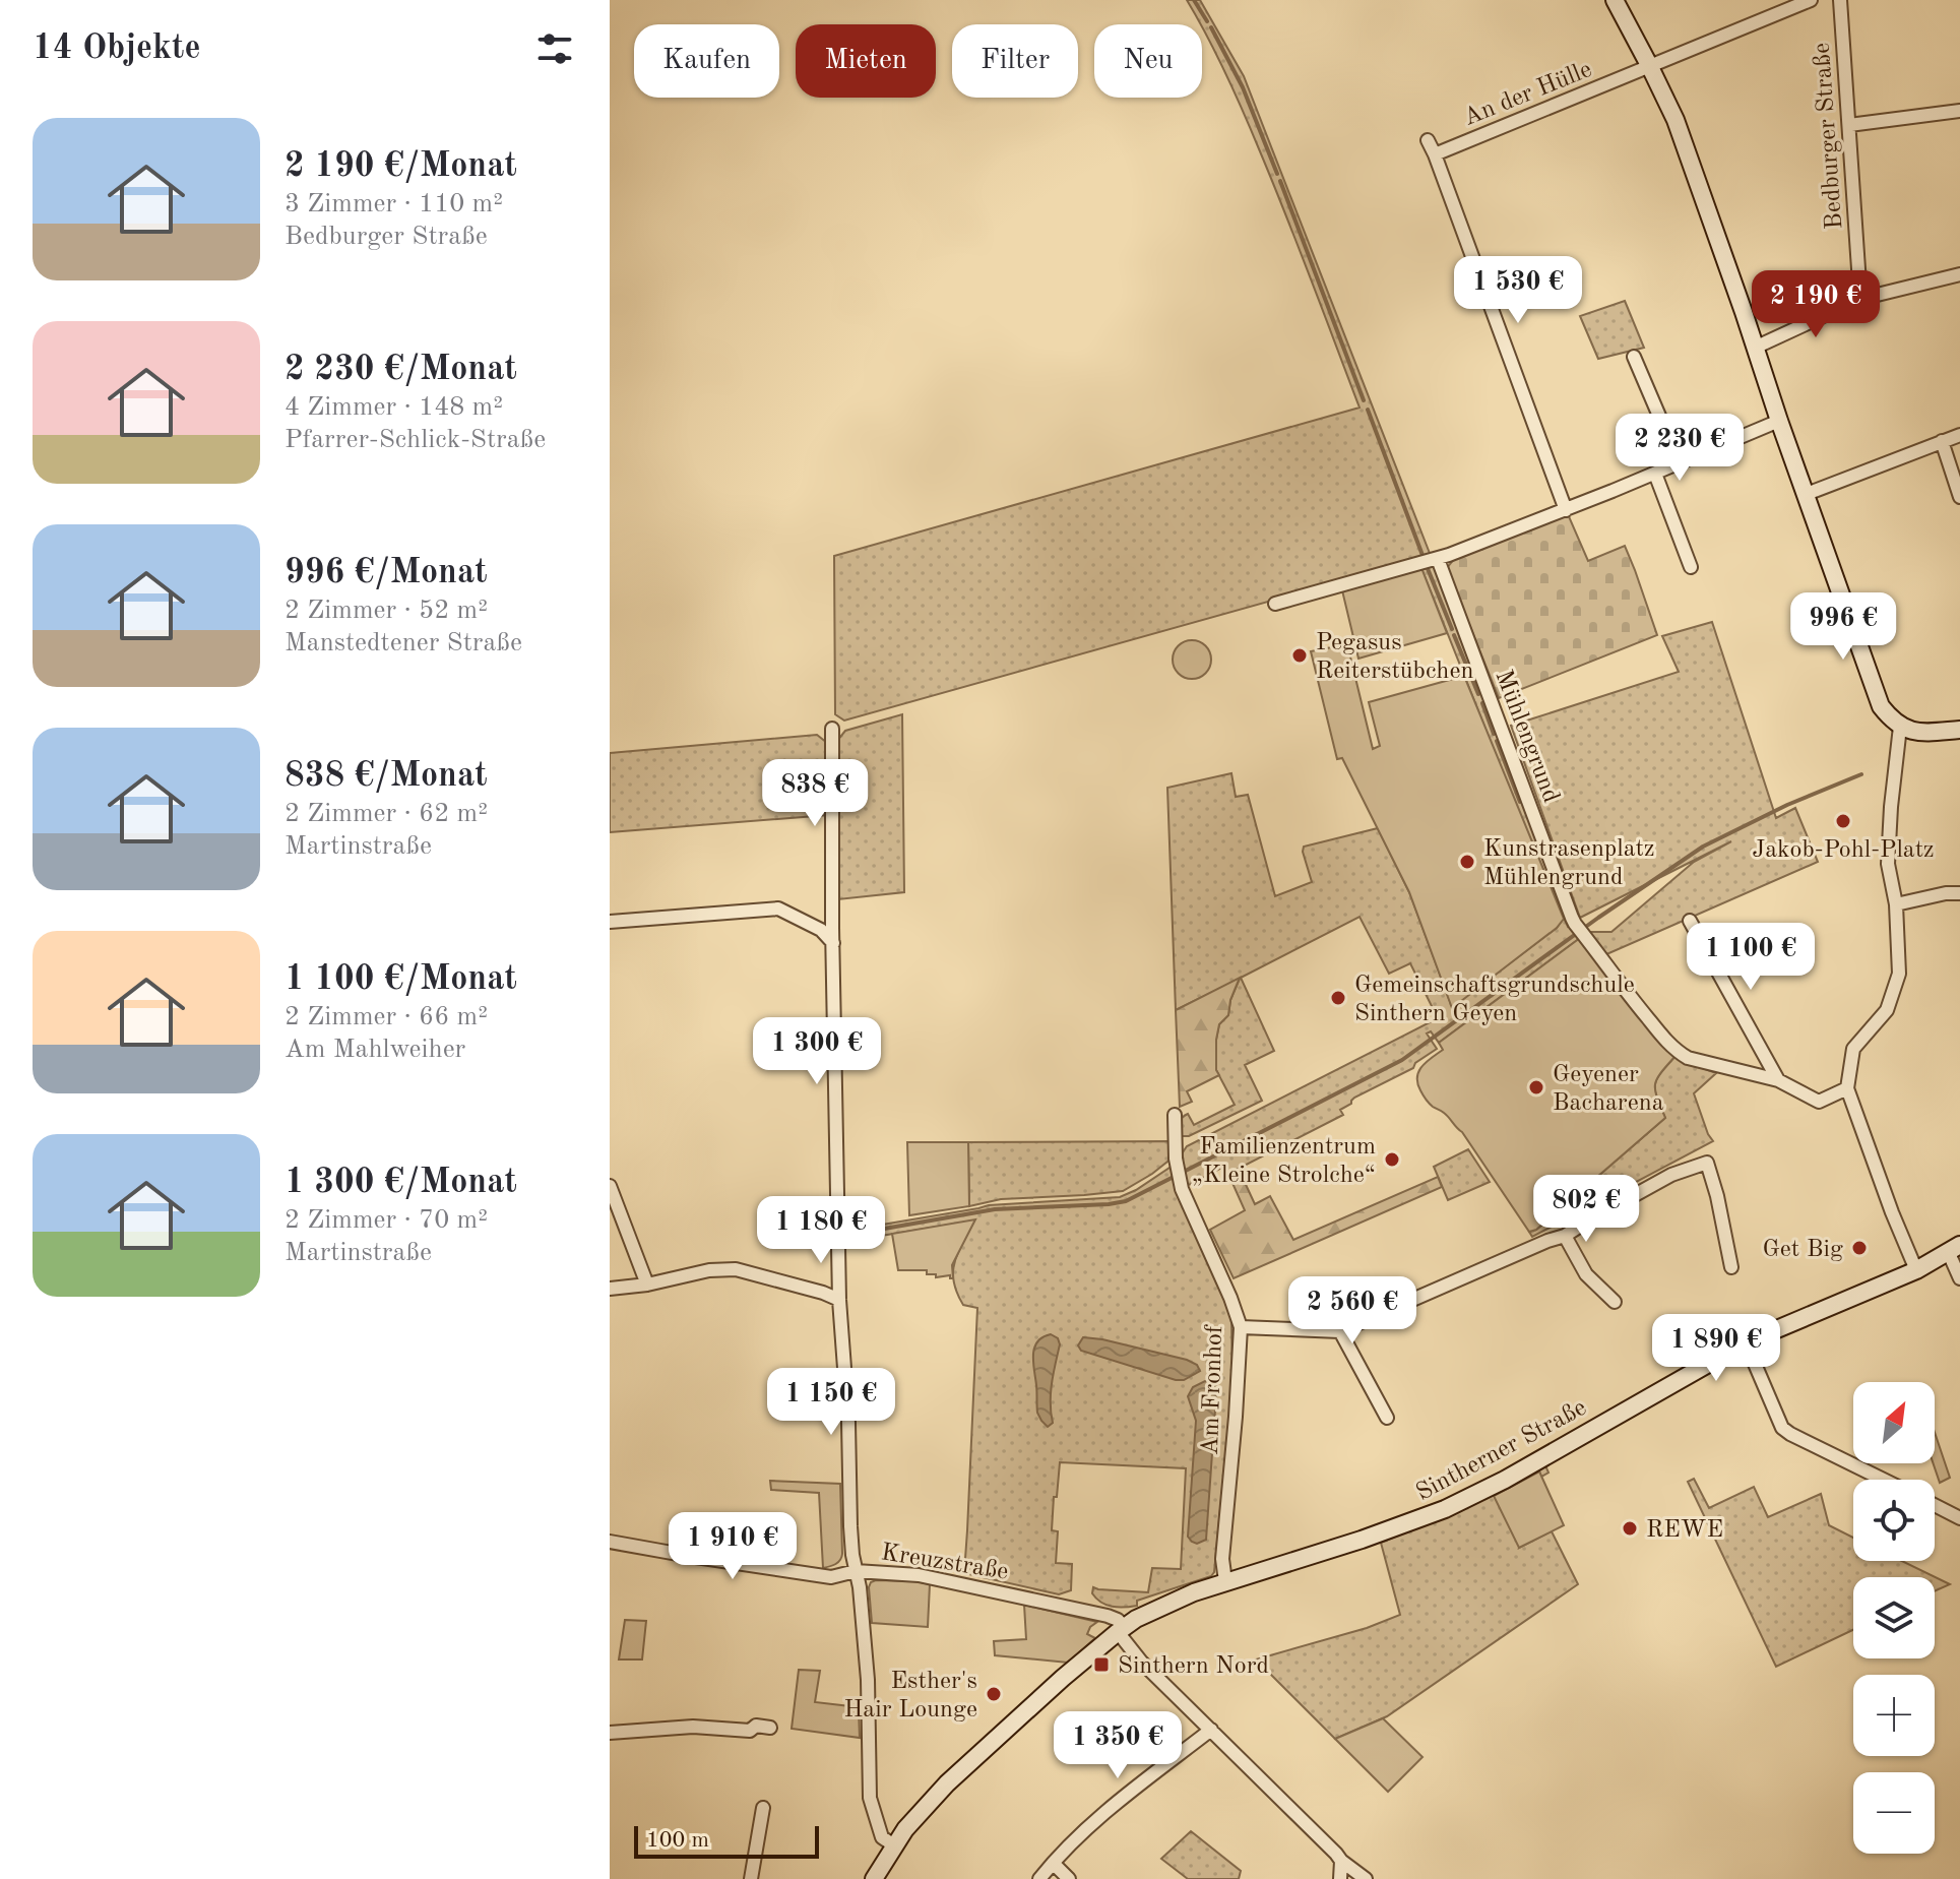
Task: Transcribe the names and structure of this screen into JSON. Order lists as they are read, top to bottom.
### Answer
{
  "streets": {
    "street": [
      "An der Hülle",
      "Bedburger Straße",
      "Mühlengrund",
      "Am Fronhof",
      "Sintherner Straße",
      "Kreuzstraße"
    ]
  },
  "crossings": [
    ["Am Fronhof", "Sintherner Straße"],
    ["Sintherner Straße", "Kreuzstraße"]
  ],
  "places": {
    "other": [
      "Pegasus Reiterstübchen",
      "Jakob-Pohl-Platz",
      "Kunstrasenplatz Mühlengrund",
      "Gemeinschaftsgrundschule Sinthern Geyen",
      "Geyener Bacharena",
      "Familienzentrum „Kleine Strolche“",
      "Get Big",
      "REWE",
      "Esther's Hair Lounge"
    ],
    "transit": ["Sinthern Nord"]
  },
  "scale_bar": "100 m",
  "north": "top right",
  "page": {
    "heading": "14 Objekte",
    "chip": [
      "Kaufen",
      "Mieten",
      "Filter",
      "Neu"
    ],
    "list": [
      {
        "name": "2 190 €/Monat",
        "note": "3 Zimmer · 110 m² · Bedburger Straße"
      },
      {
        "name": "2 230 €/Monat",
        "note": "4 Zimmer · 148 m² · Pfarrer-Schlick-Straße"
      },
      {
        "name": "996 €/Monat",
        "note": "2 Zimmer · 52 m² · Manstedtener Straße"
      },
      {
        "name": "838 €/Monat",
        "note": "2 Zimmer · 62 m² · Martinstraße"
      },
      {
        "name": "1 100 €/Monat",
        "note": "2 Zimmer · 66 m² · Am Mahlweiher"
      },
      {
        "name": "1 300 €/Monat",
        "note": "2 Zimmer · 70 m² · Martinstraße"
      }
    ],
    "price": [
      "1 530 €",
      "2 190 €",
      "2 230 €",
      "996 €",
      "838 €",
      "1 100 €",
      "1 300 €",
      "802 €",
      "1 180 €",
      "2 560 €",
      "1 890 €",
      "1 150 €",
      "1 910 €",
      "1 350 €"
    ],
    "map_buttons": ["+", "−"],
    "scale": "100 m"
  }
}
